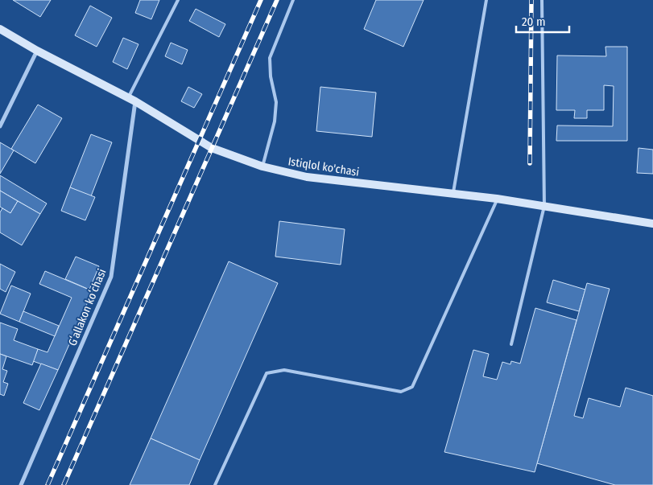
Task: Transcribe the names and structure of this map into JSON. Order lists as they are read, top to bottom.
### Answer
{
  "streets": {
    "main road": ["Istiqlol ko'chasi"],
    "street": ["Gʻallakon koʻchasi"]
  },
  "crossings": [
    ["Istiqlol ko'chasi", "Gʻallakon koʻchasi"]
  ],
  "scale_bar": "20 m"
}
